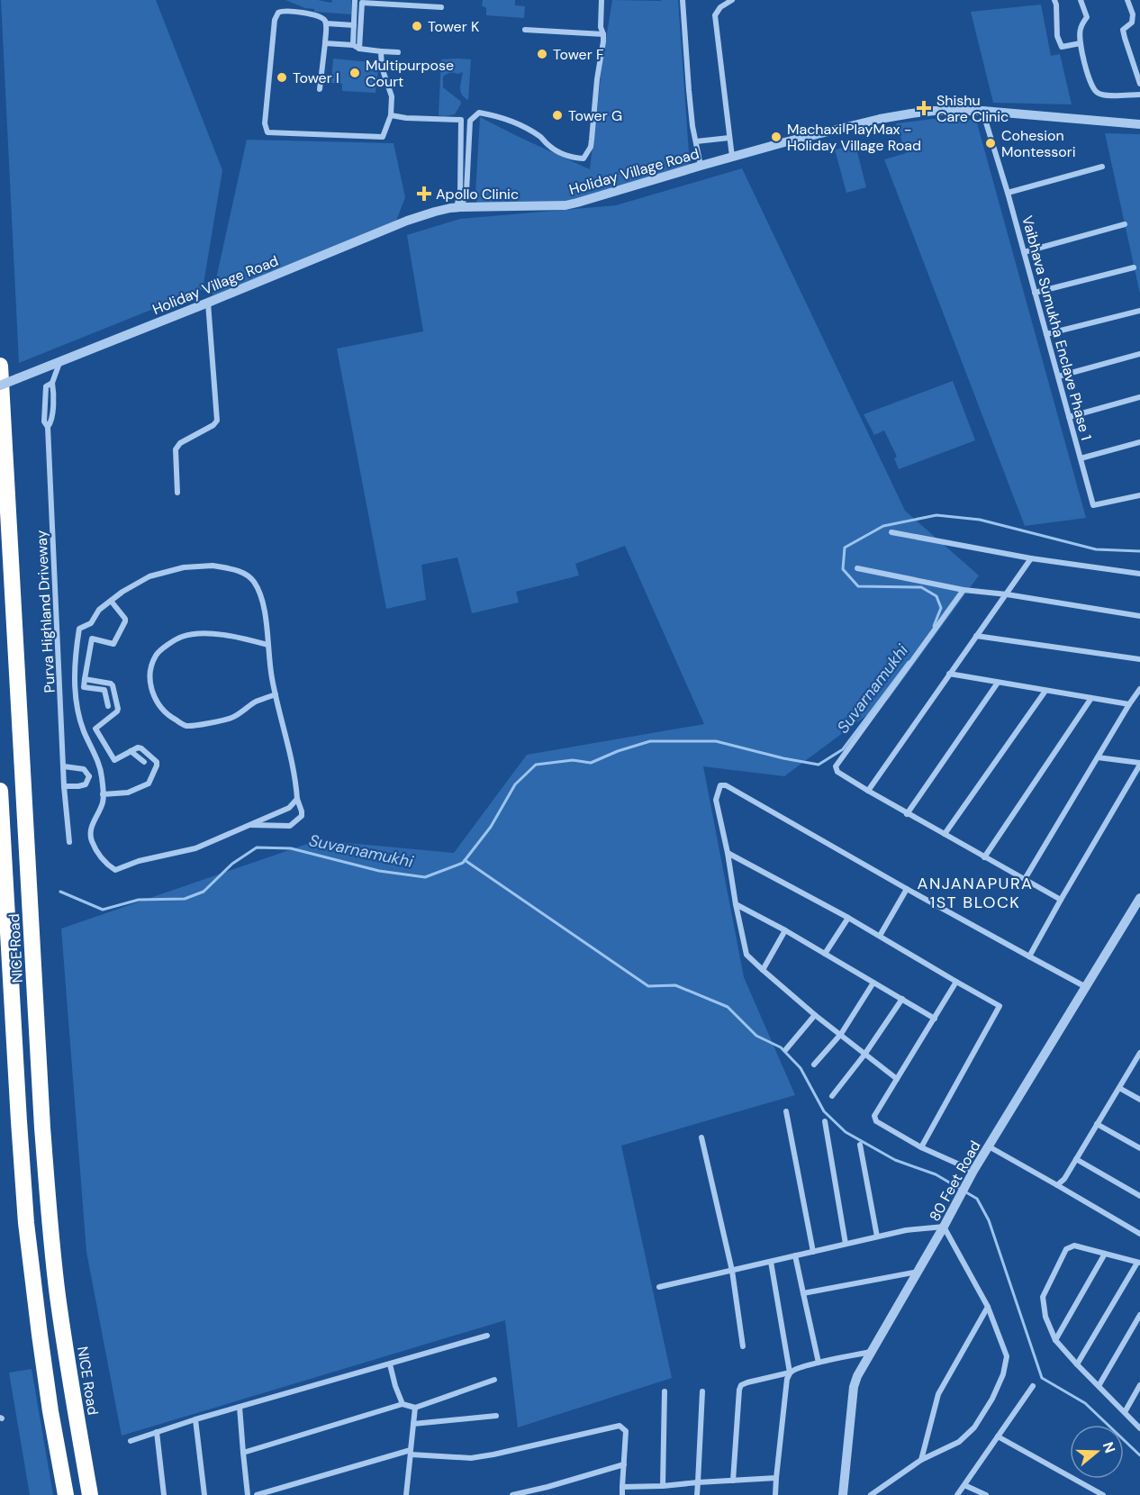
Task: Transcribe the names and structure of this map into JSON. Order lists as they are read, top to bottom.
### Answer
{
  "streets": {
    "highway": ["NICE Road"],
    "street": [
      "Holiday Village Road",
      "Vaibhava Sumukha Enclave Phase 1",
      "Purva Highland Driveway",
      "80 Feet Road"
    ]
  },
  "crossings": [
    ["Holiday Village Road", "Vaibhava Sumukha Enclave Phase 1"],
    ["Holiday Village Road", "Purva Highland Driveway"]
  ],
  "districts": ["ANJANAPURA 1ST BLOCK"],
  "water": ["Suvarnamukhi"],
  "places": {
    "other": [
      "Tower K",
      "Tower F",
      "Multipurpose Court",
      "Tower I",
      "Tower G",
      "Machaxi PlayMax - Holiday Village Road",
      "Cohesion Montessori"
    ],
    "health": ["Shishu Care Clinic", "Apollo Clinic"]
  },
  "north": "right"
}
